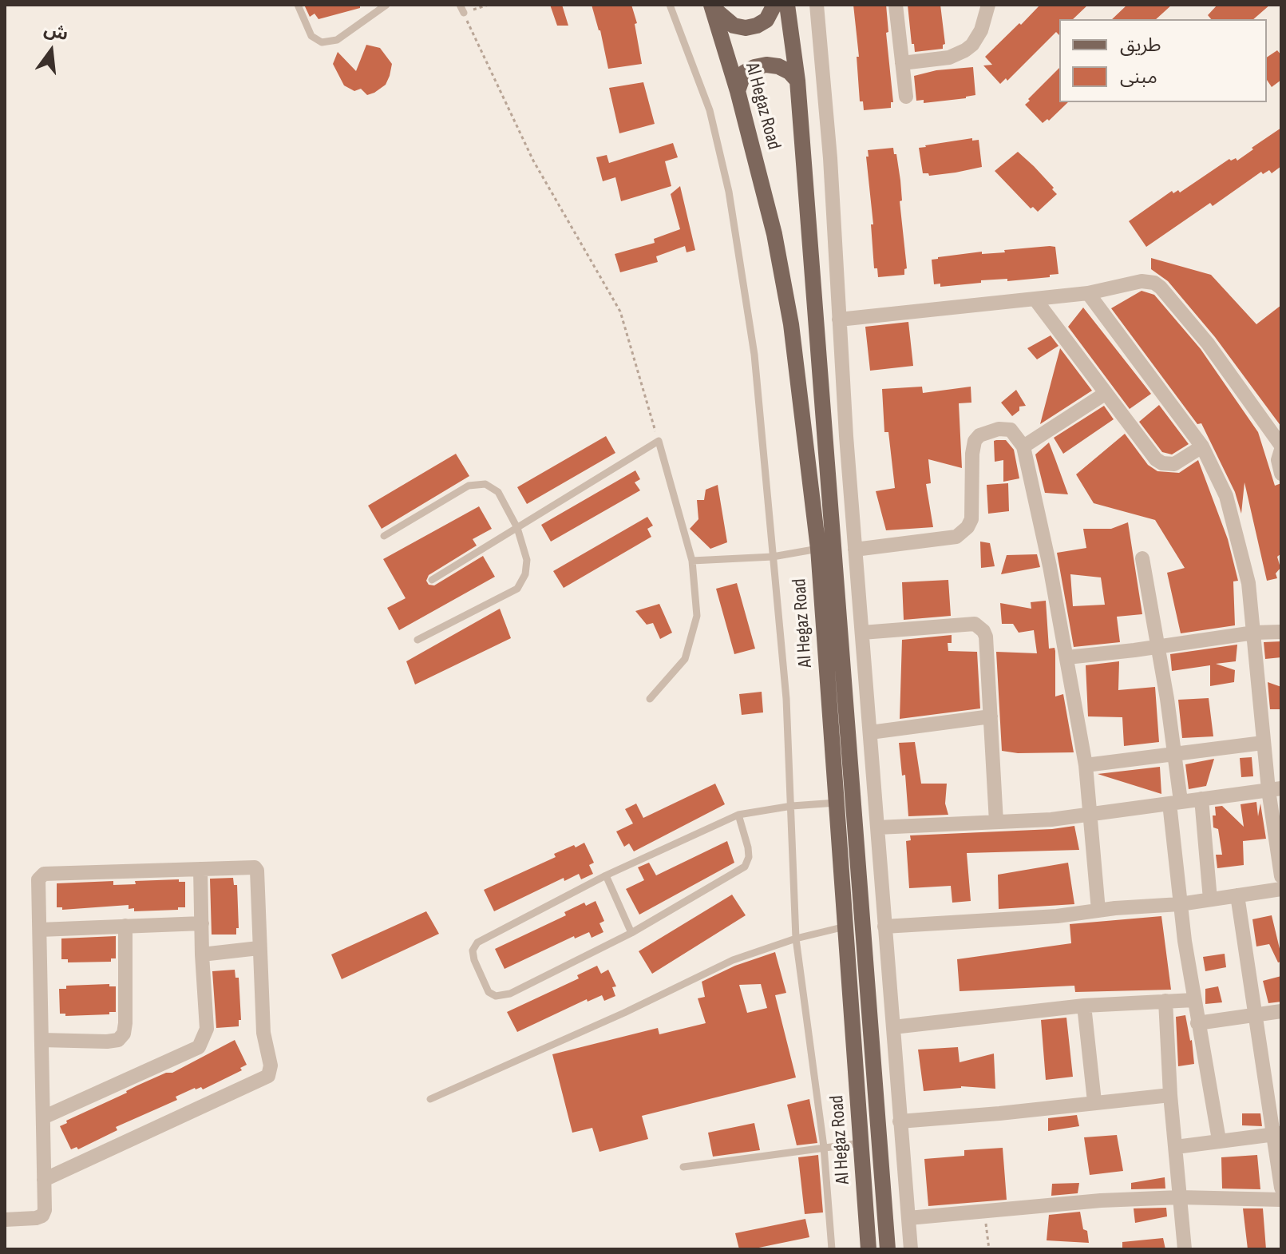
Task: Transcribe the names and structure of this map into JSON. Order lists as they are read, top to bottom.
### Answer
{
  "streets": {
    "main road": ["Al Hegaz Road"]
  },
  "legend": ["طريق", "مبنى"],
  "north": "top"
}
